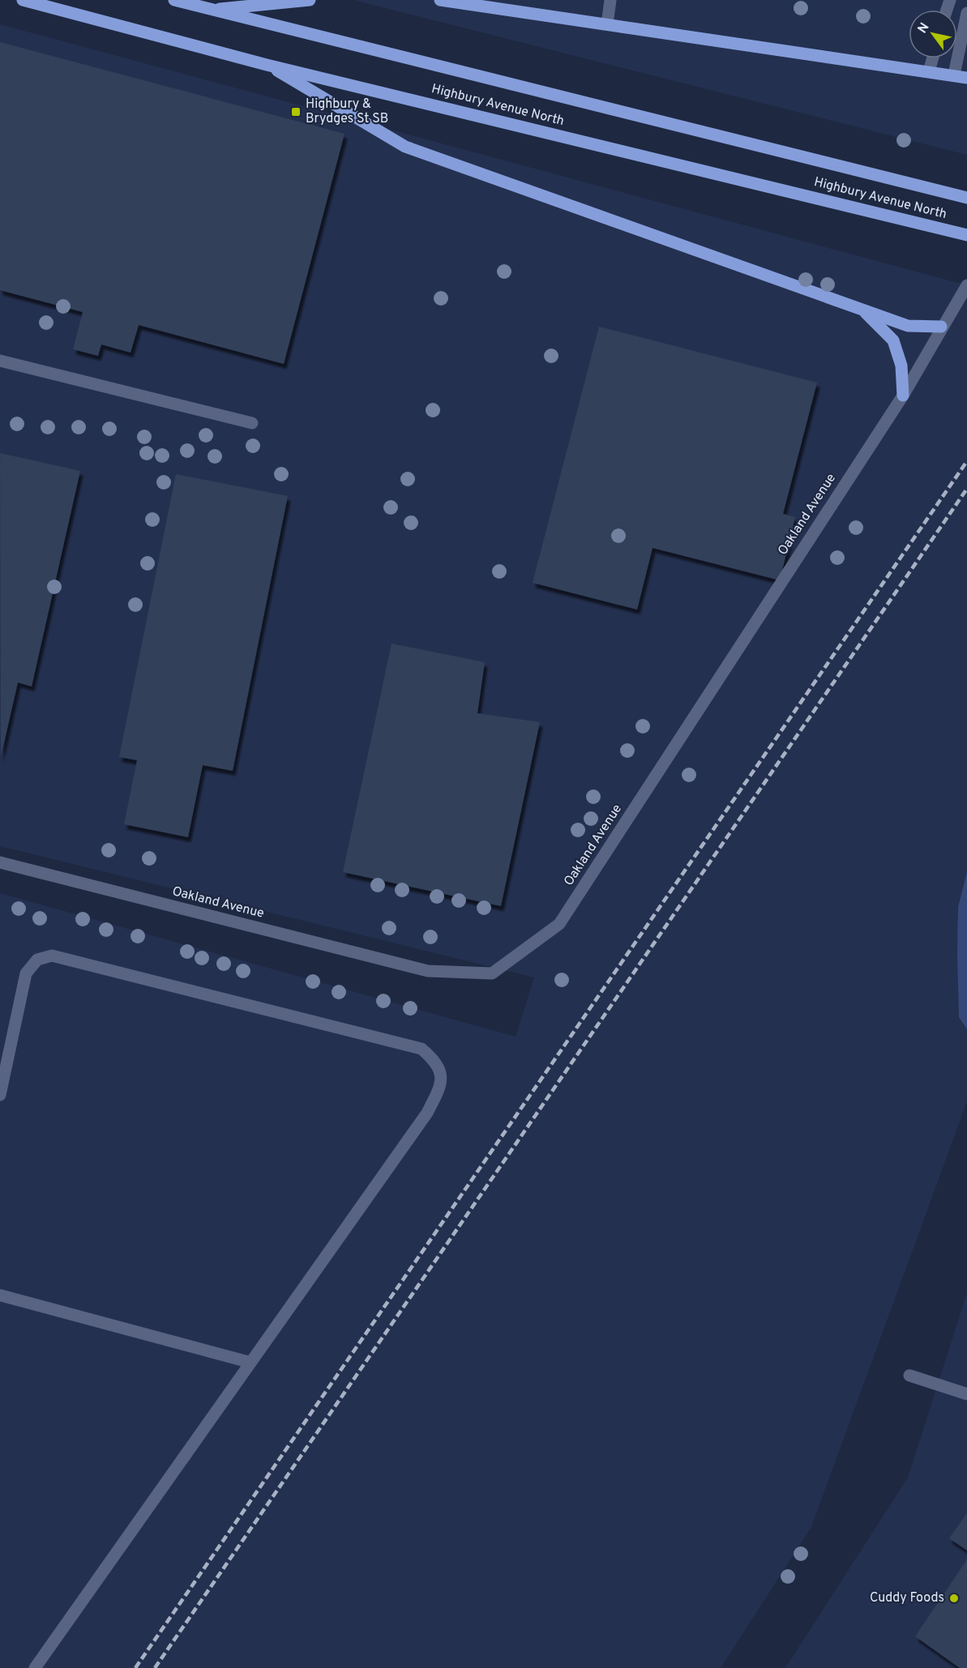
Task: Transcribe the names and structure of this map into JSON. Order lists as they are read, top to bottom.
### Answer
{
  "streets": {
    "main road": ["Highbury Avenue North"],
    "street": ["Oakland Avenue"]
  },
  "places": {
    "transit": ["Highbury & Brydges St SB"],
    "other": ["Cuddy Foods"]
  },
  "north": "top left"
}
